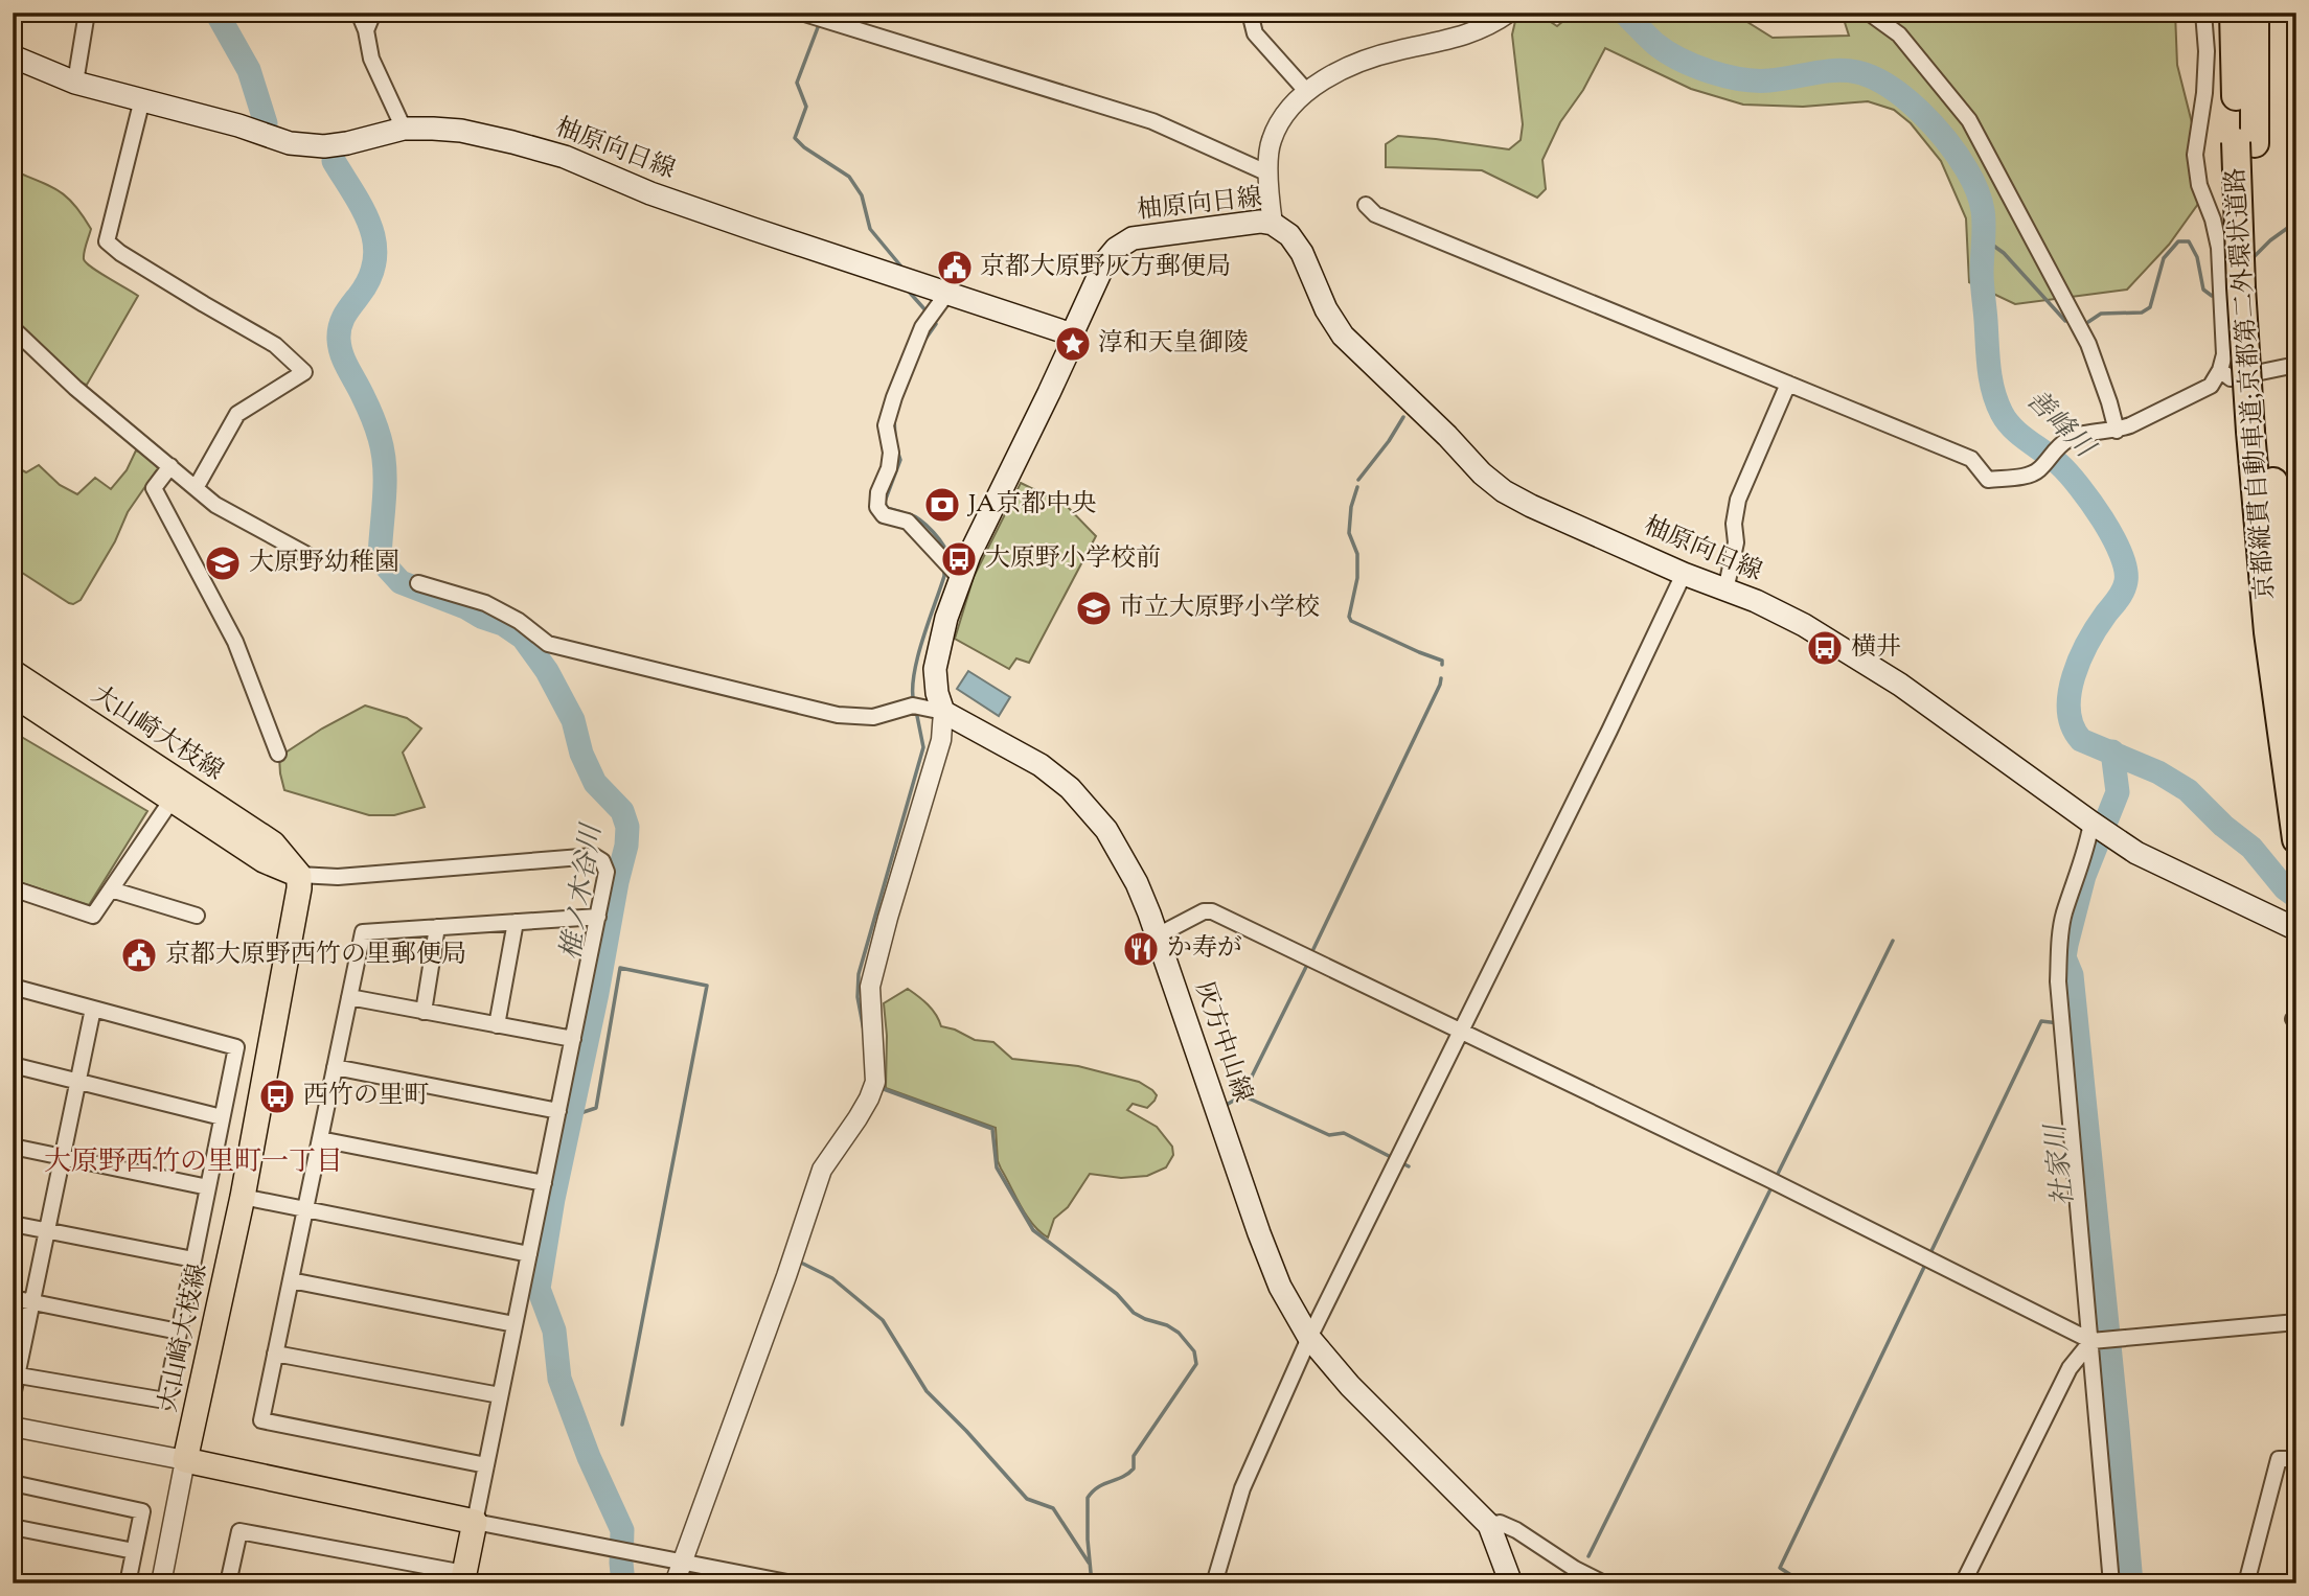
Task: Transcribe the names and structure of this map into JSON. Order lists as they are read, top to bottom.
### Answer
{
  "streets": {
    "highway": ["京都縦貫自動車道;京都第二外環状道路"],
    "main road": ["柚原向日線", "大山崎大枝線", "灰方中山線"]
  },
  "districts": ["大原野西竹の里町一丁目"],
  "water": ["善峰川", "椎ノ木谷川", "社家川"],
  "places": {
    "public building": ["京都大原野灰方郵便局", "京都大原野西竹の里郵便局"],
    "place": ["淳和天皇御陵"],
    "bank": ["JA京都中央"],
    "bus stop": ["大原野小学校前", "横井", "西竹の里町"],
    "school or university": ["大原野幼稚園", "市立大原野小学校"],
    "restaurant": ["か寿が"]
  }
}
